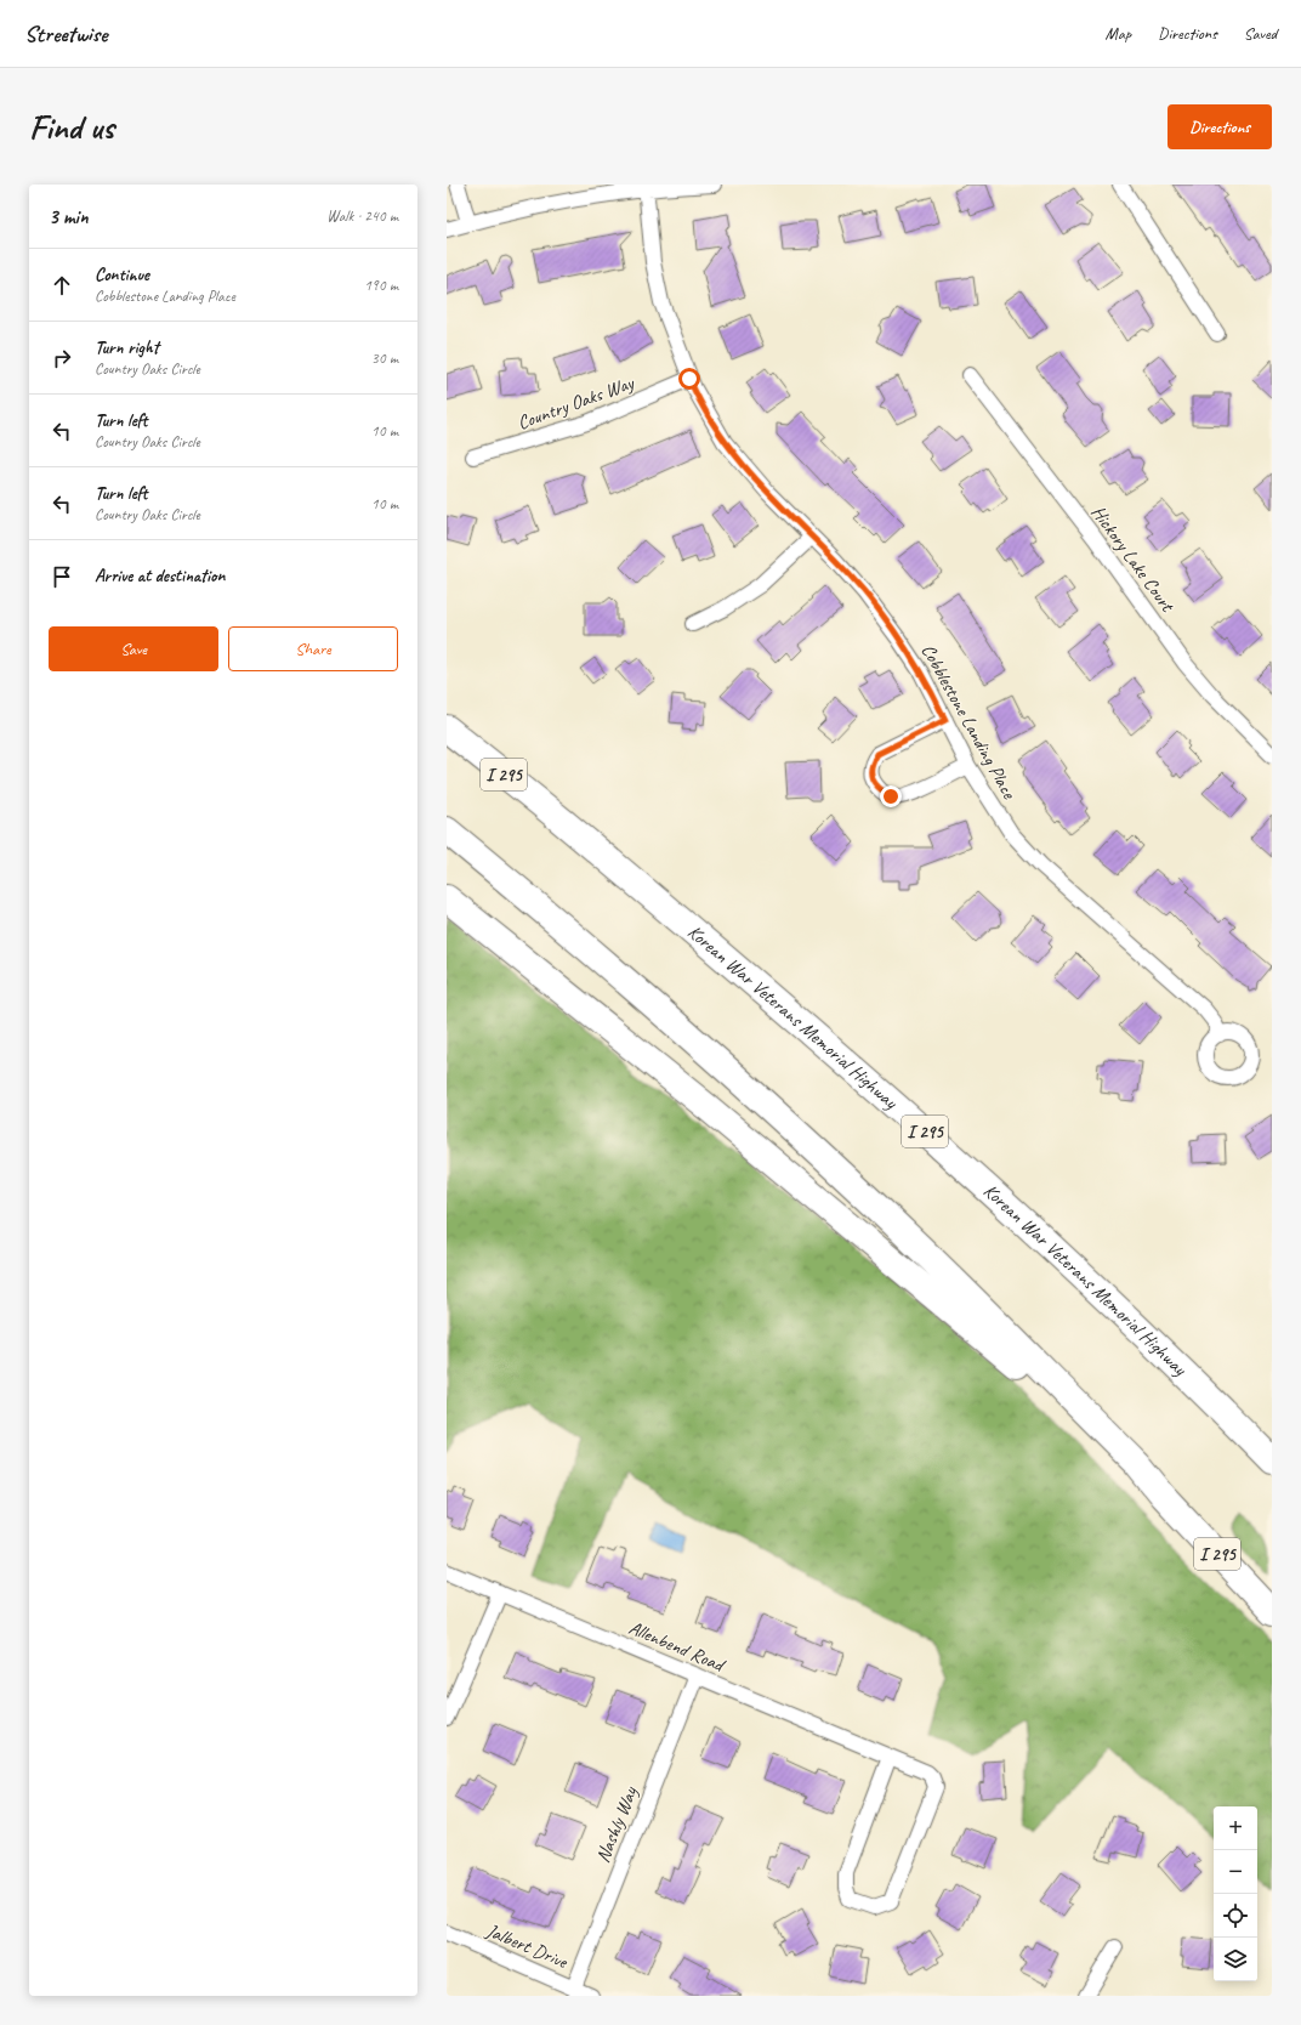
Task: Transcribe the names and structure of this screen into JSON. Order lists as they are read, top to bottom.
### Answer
{
  "streets": {
    "highway": ["I 295", "Korean War Veterans Memorial Highway"],
    "street": [
      "Country Oaks Way",
      "Hickory Lake Court",
      "Cobblestone Landing Place",
      "Allenbend Road",
      "Nashly Way",
      "Jalbert Drive"
    ]
  },
  "crossings": [
    ["Country Oaks Way", "Cobblestone Landing Place"],
    ["Allenbend Road", "Nashly Way"],
    ["Nashly Way", "Jalbert Drive"]
  ],
  "page": {
    "header": "Streetwise",
    "nav": ["Map", "Directions", "Saved"],
    "buttons": [
      "Directions",
      ["Save", "Share"]
    ],
    "title": "Find us",
    "heading": ["3 min", "Walk · 240 m"],
    "list": [
      ["Continue", "Cobblestone Landing Place", "190 m"],
      ["Turn right", "Country Oaks Circle", "30 m"],
      ["Turn left", "Country Oaks Circle", "10 m"],
      ["Turn left", "Country Oaks Circle", "10 m"],
      "Arrive at destination"
    ],
    "map_buttons": ["+", "−"]
  }
}
